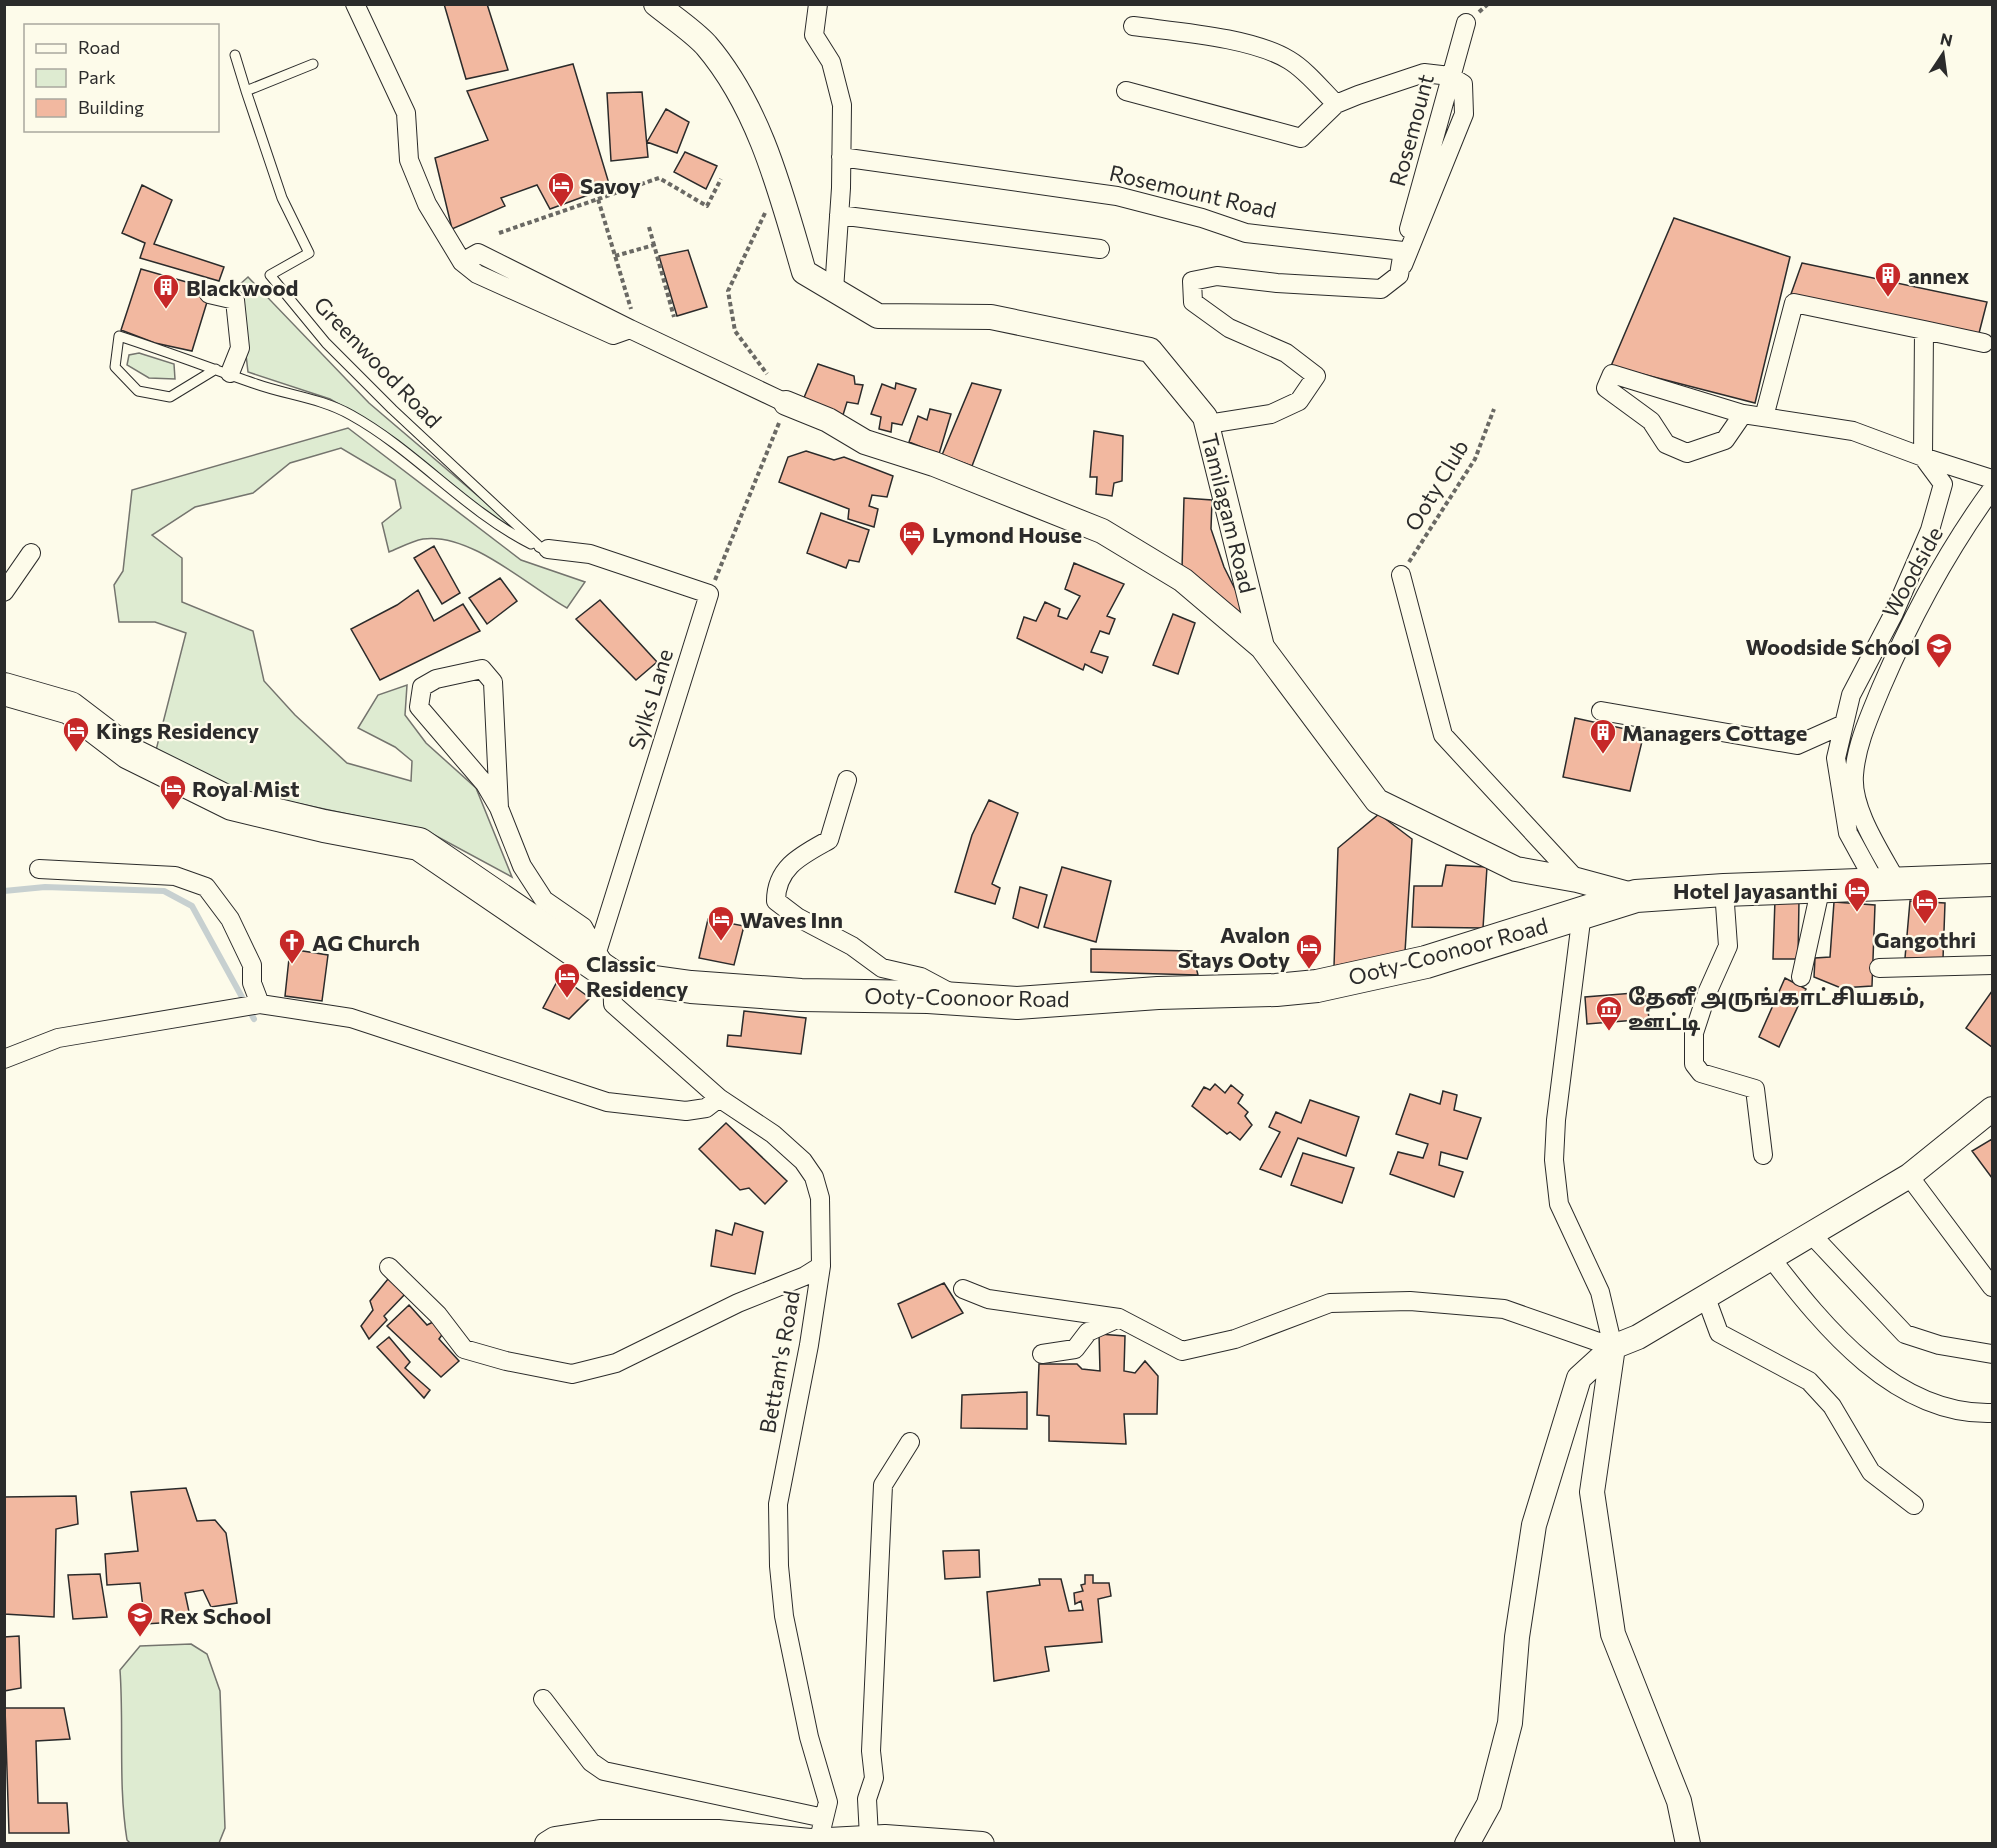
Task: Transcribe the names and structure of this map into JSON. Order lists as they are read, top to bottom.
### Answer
{
  "streets": {
    "highway": ["Ooty-Coonoor Road"],
    "street": [
      "Rosemount",
      "Rosemount Road",
      "Tamilagam Road",
      "Woodside",
      "Sylks Lane",
      "Bettam's Road"
    ],
    "lane": ["Greenwood Road"],
    "path": ["Ooty Club"]
  },
  "crossings": [
    ["Rosemount", "Rosemount Road"],
    ["Greenwood Road", "Sylks Lane"],
    ["Tamilagam Road", "Ooty-Coonoor Road"],
    ["Woodside", "Ooty-Coonoor Road"],
    ["Sylks Lane", "Ooty-Coonoor Road"],
    ["Sylks Lane", "Bettam's Road"],
    ["Ooty-Coonoor Road", "Bettam's Road"]
  ],
  "places": {
    "hotel": [
      "Savoy",
      "Lymond House",
      "Kings Residency",
      "Royal Mist",
      "Hotel Jayasanthi",
      "Gangothri",
      "Waves Inn",
      "Avalon Stays Ooty",
      "Classic Residency"
    ],
    "building": ["annex", "Blackwood", "Managers Cottage"],
    "school or university": ["Woodside School", "Rex School"],
    "church": ["AG Church"],
    "museum": ["தேனீ அருங்காட்சியகம், ஊட்டி"]
  },
  "legend": ["Road", "Park", "Building"],
  "north": "top"
}
